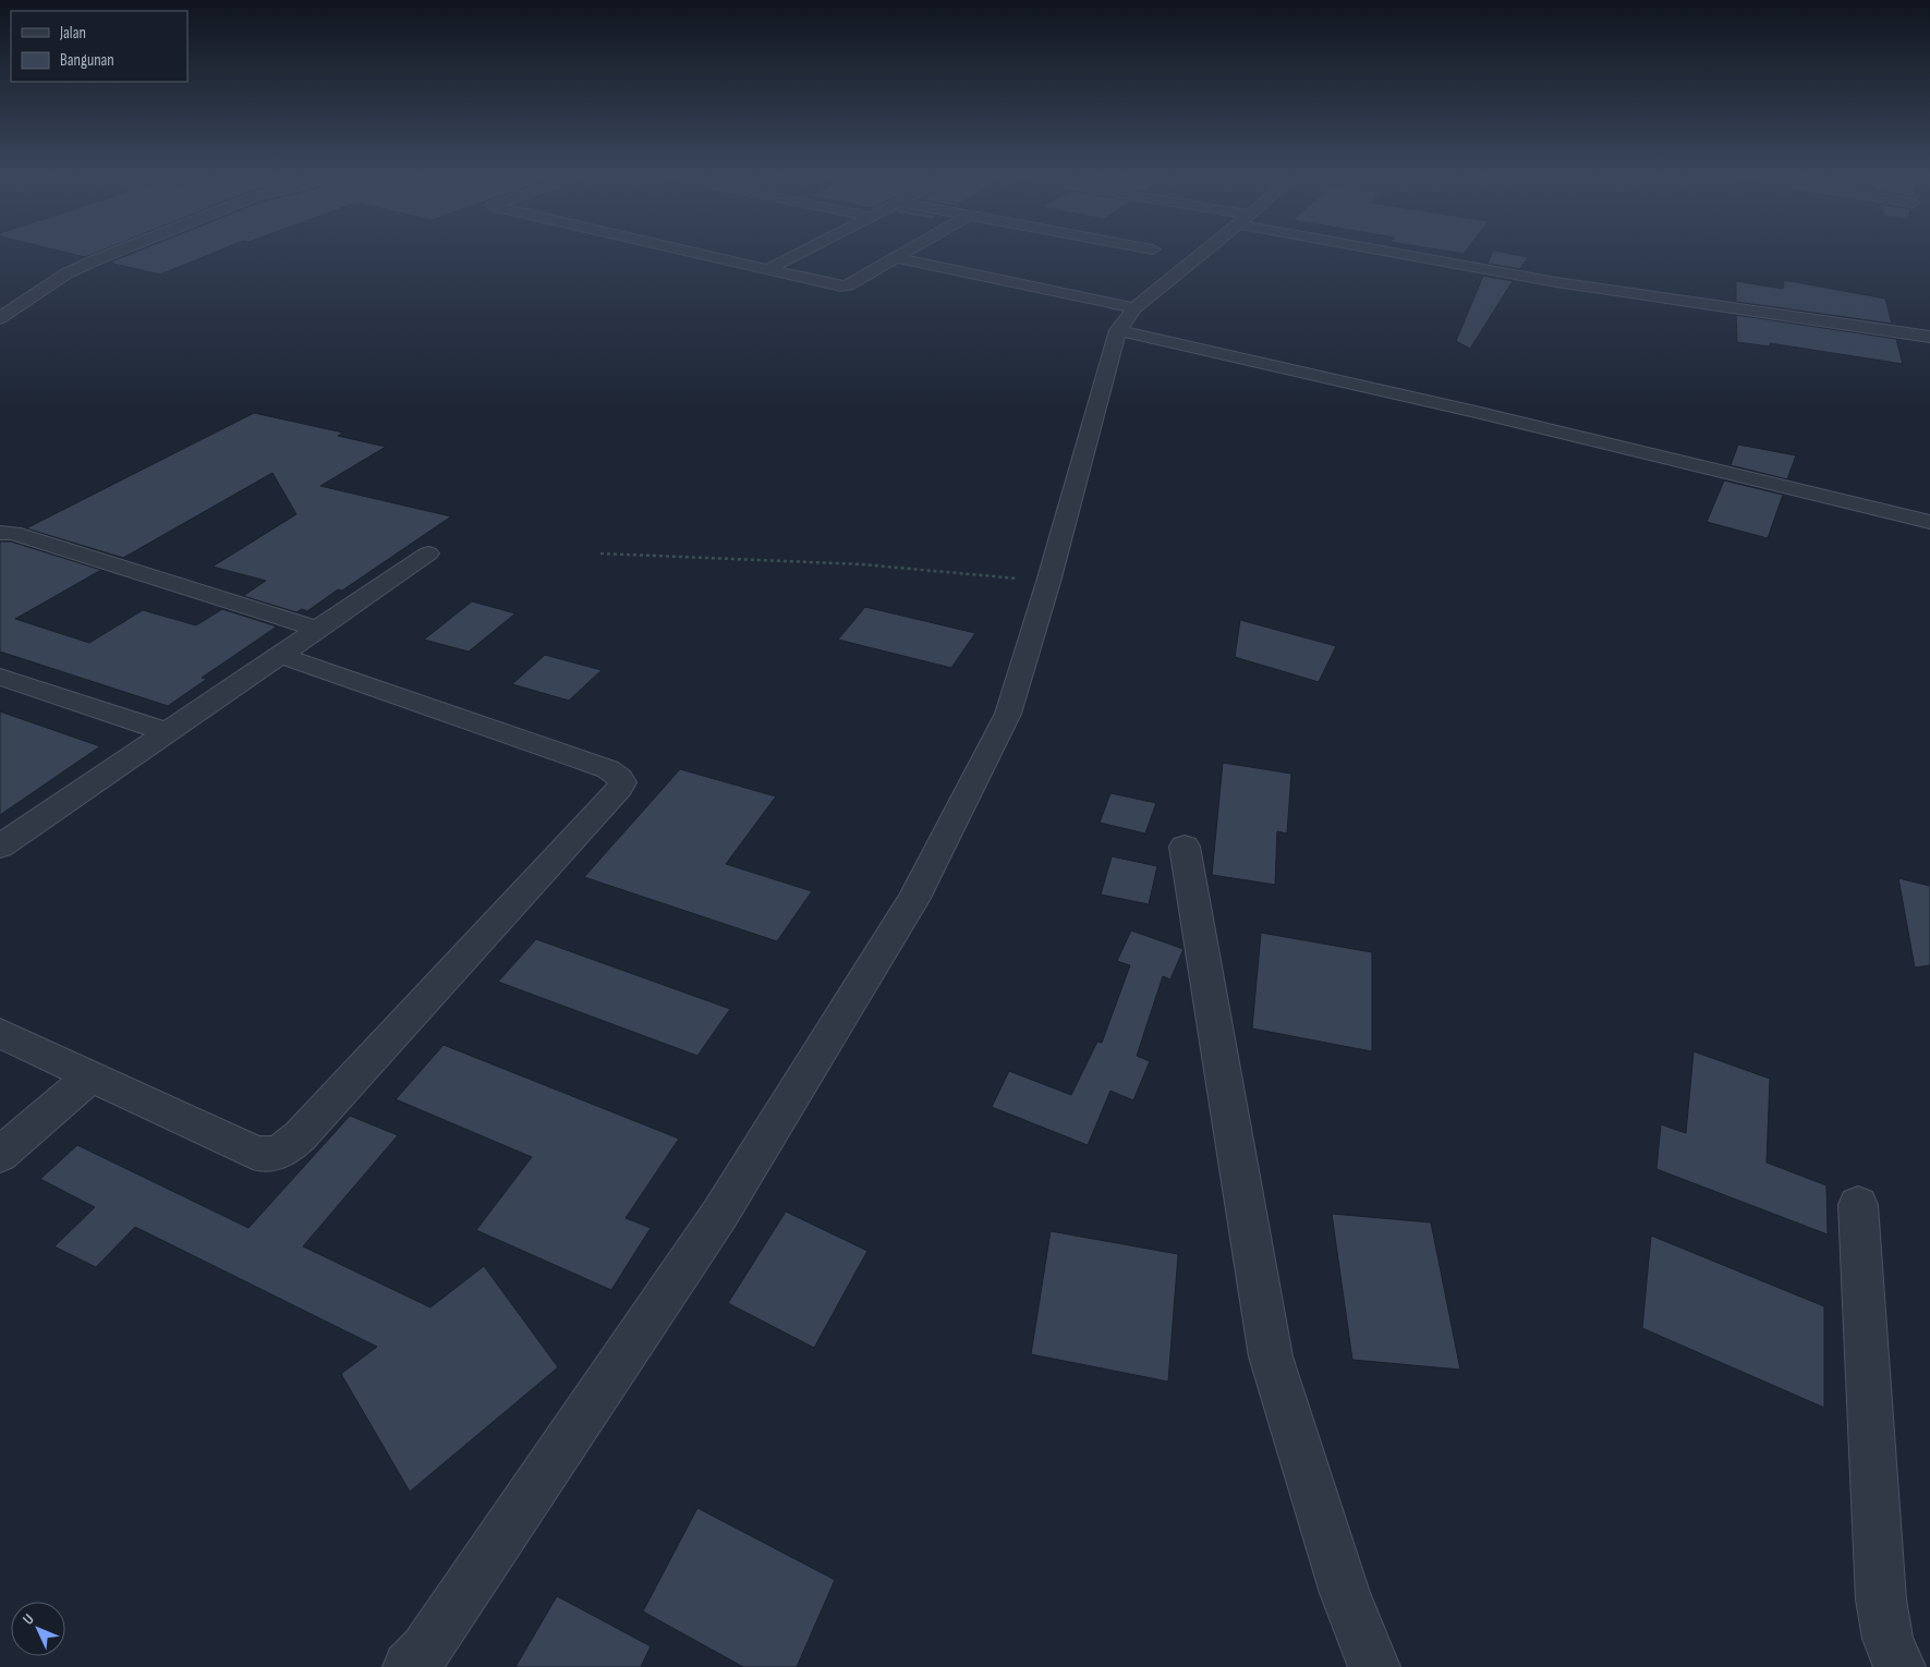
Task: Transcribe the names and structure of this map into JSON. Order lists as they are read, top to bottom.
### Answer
{
  "legend": ["Jalan", "Bangunan"],
  "north": "top left"
}
